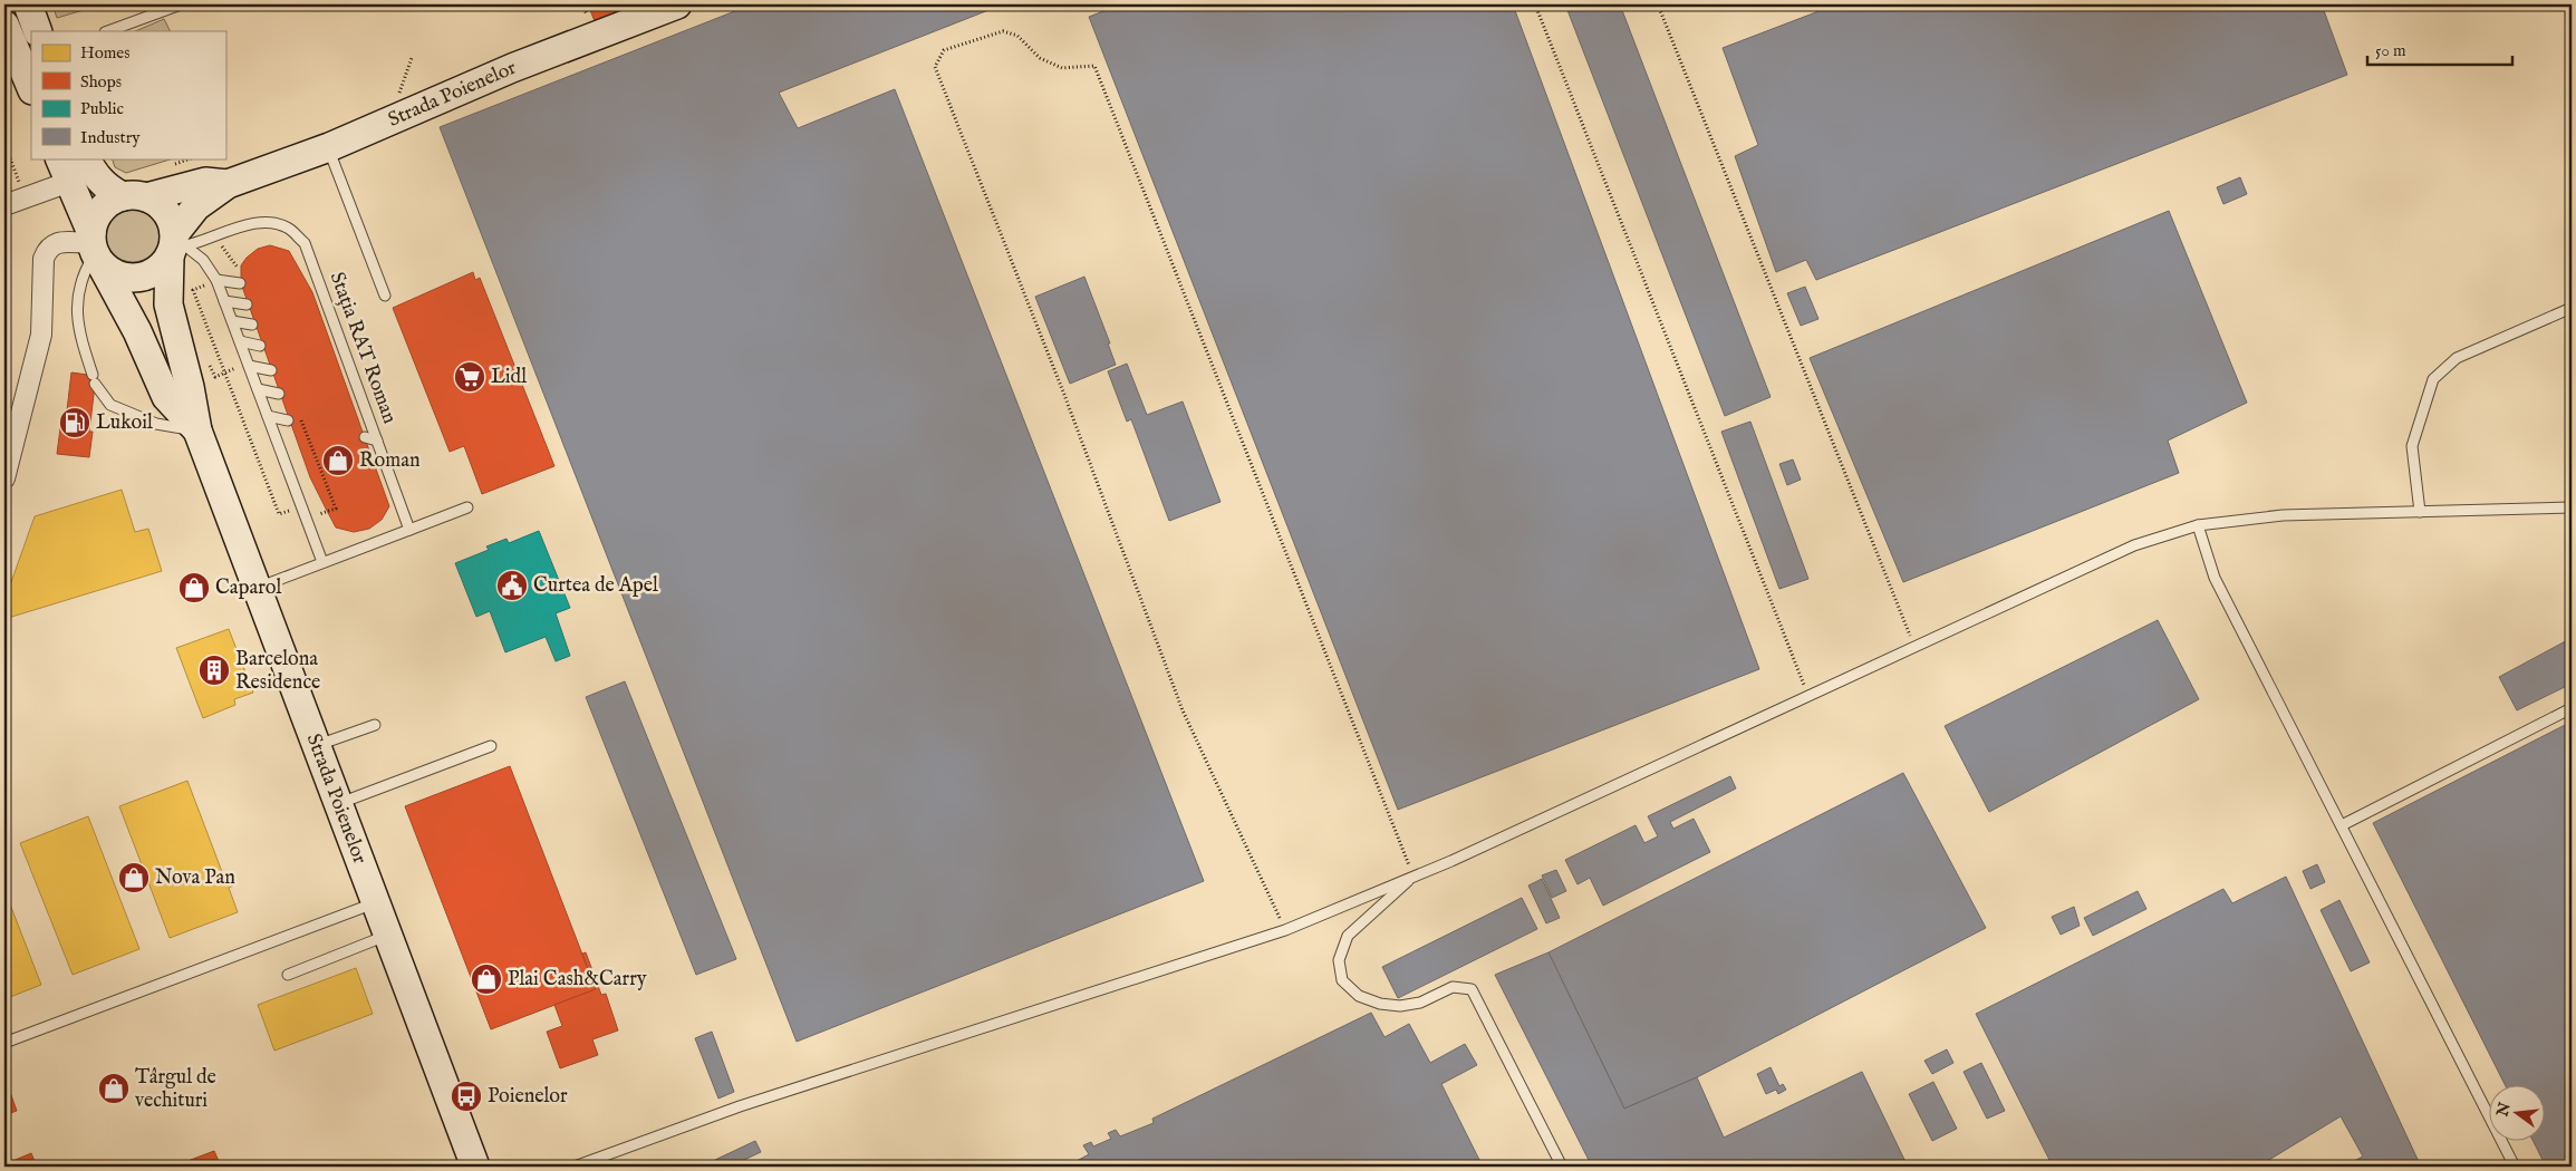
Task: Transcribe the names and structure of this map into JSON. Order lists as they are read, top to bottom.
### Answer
{
  "streets": {
    "main road": ["Strada Poienelor"],
    "lane": ["Stația RAT Roman"]
  },
  "crossings": [
    ["Strada Poienelor", "Stația RAT Roman"]
  ],
  "places": {
    "supermarket": ["Lidl"],
    "fuel station": ["Lukoil"],
    "shop": [
      "Roman",
      "Caparol",
      "Nova Pan",
      "Plai Cash&Carry",
      "Târgul de vechituri"
    ],
    "public building": ["Curtea de Apel"],
    "building": ["Barcelona Residence"],
    "bus stop": ["Poienelor"]
  },
  "legend": [
    "Homes",
    "Shops",
    "Public",
    "Industry"
  ],
  "scale_bar": "50 m",
  "north": "left"
}
